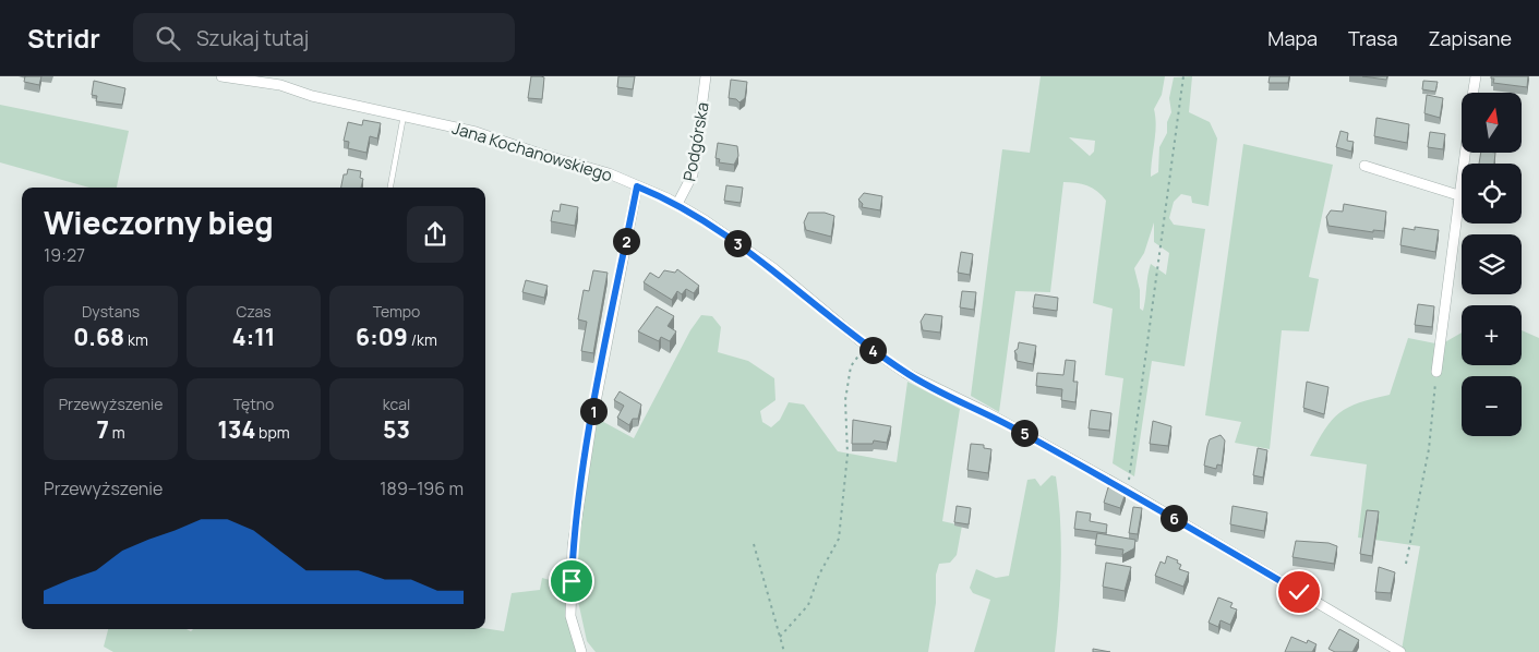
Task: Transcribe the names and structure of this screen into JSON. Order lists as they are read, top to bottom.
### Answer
{
  "streets": {
    "street": ["Podgórska", "Jana Kochanowskiego"]
  },
  "crossings": [
    ["Podgórska", "Jana Kochanowskiego"]
  ],
  "north": "top",
  "page": {
    "header": "Stridr",
    "search": "Szukaj tutaj",
    "nav": ["Mapa", "Trasa", "Zapisane"],
    "map_buttons": ["+", "−"],
    "heading": ["Wieczorny bieg", "19:27"],
    "pins": [
      "2",
      "3",
      "4",
      "1",
      "5",
      "6"
    ],
    "stats": [
      ["Dystans", "0.68 km"],
      ["Czas", "4:11"],
      ["Tempo", "6:09 /km"],
      ["Przewyższenie", "7 m"],
      ["Tętno", "134 bpm"],
      ["kcal", "53"]
    ],
    "chart": ["Przewyższenie", "189–196 m"]
  }
}
